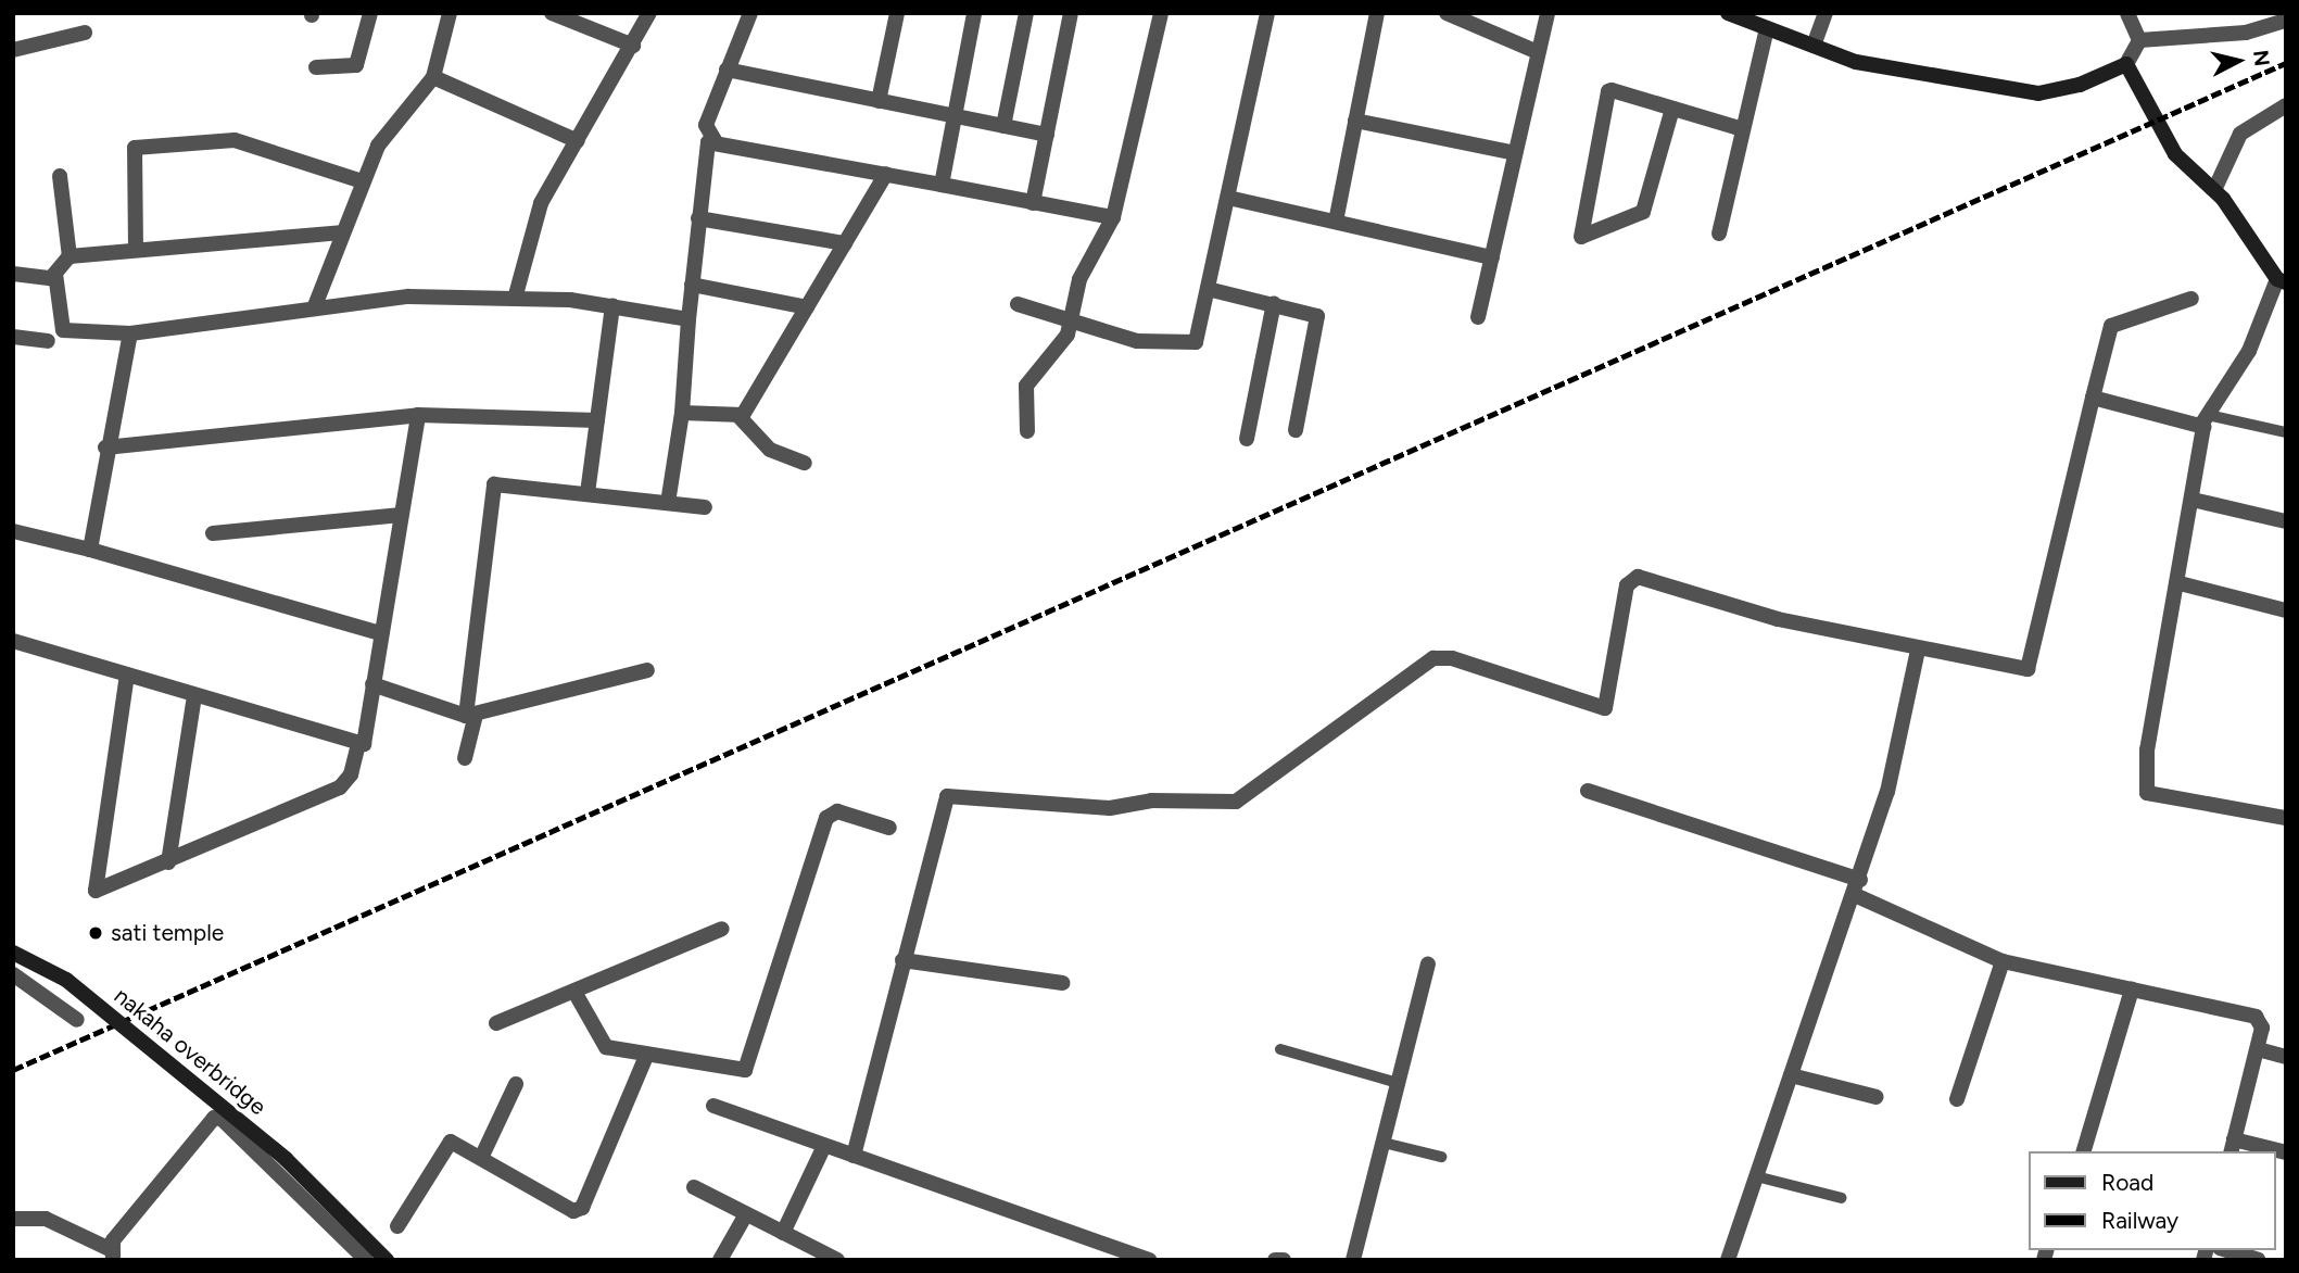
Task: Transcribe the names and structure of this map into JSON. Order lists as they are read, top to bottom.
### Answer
{
  "streets": {
    "street": ["nakaha overbridge"]
  },
  "places": ["sati temple"],
  "legend": ["Road", "Railway"],
  "north": "right"
}
